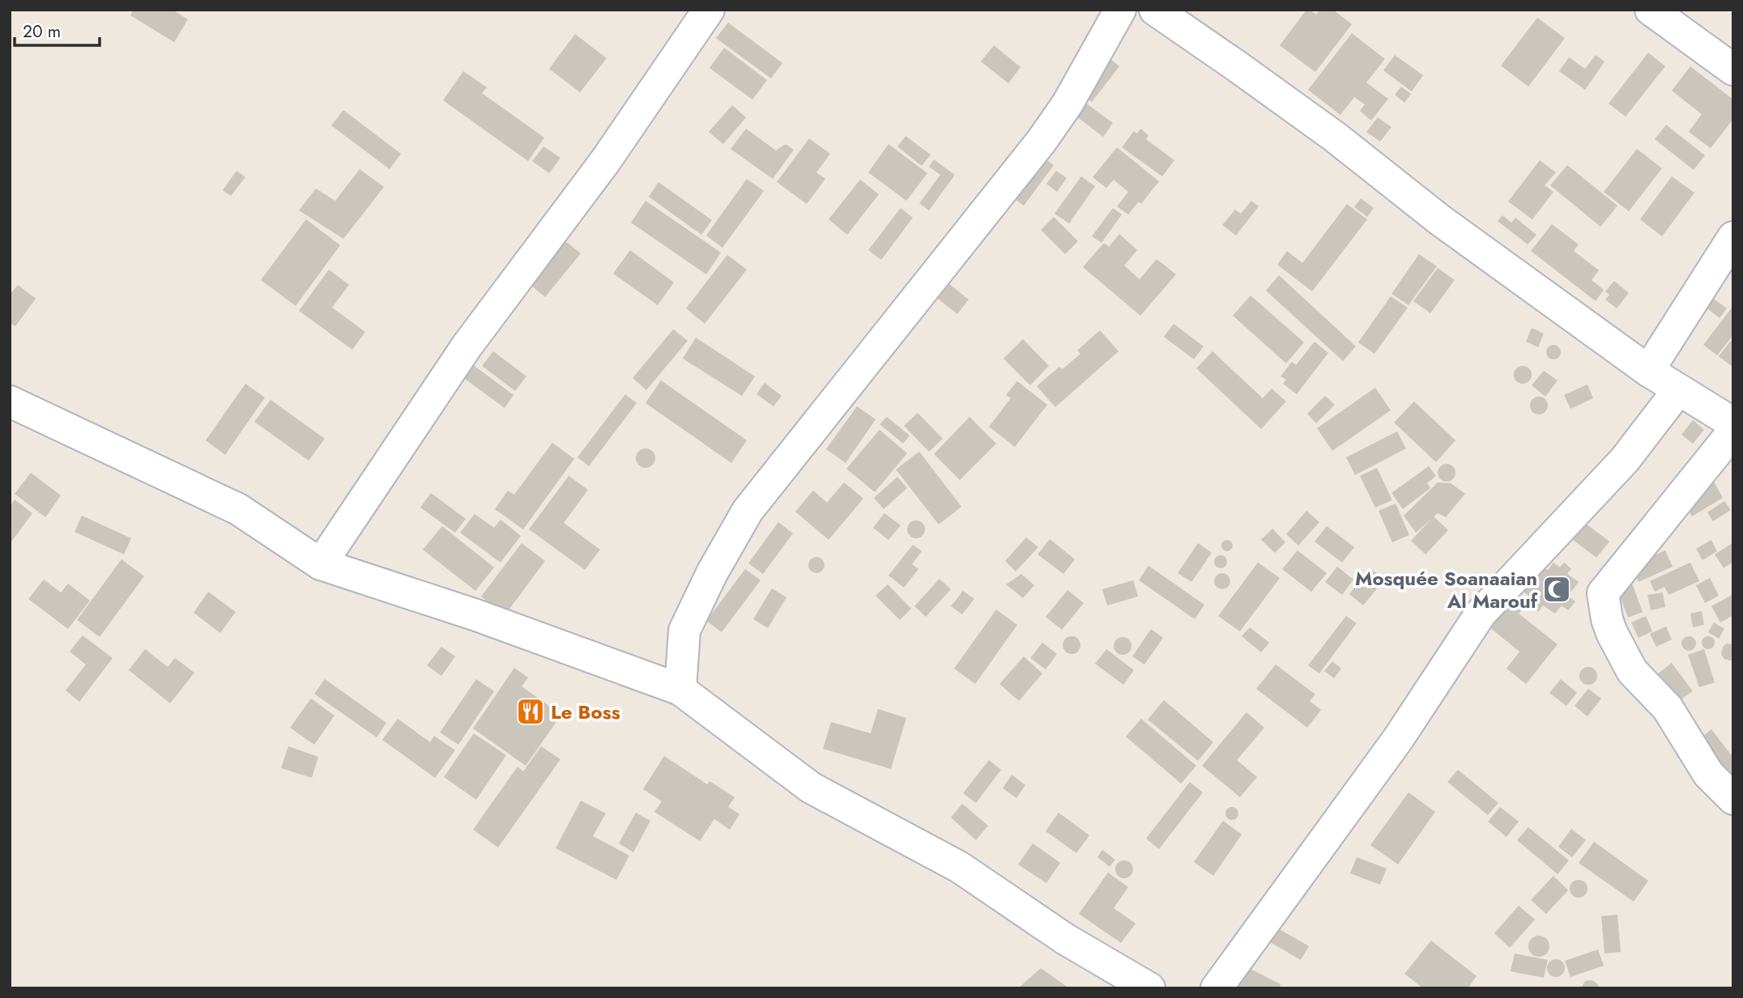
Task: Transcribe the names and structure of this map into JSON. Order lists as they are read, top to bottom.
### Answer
{
  "places": {
    "mosque": ["Mosquée Soanaaian Al Marouf"],
    "restaurant": ["Le Boss"]
  },
  "scale_bar": "20 m"
}
